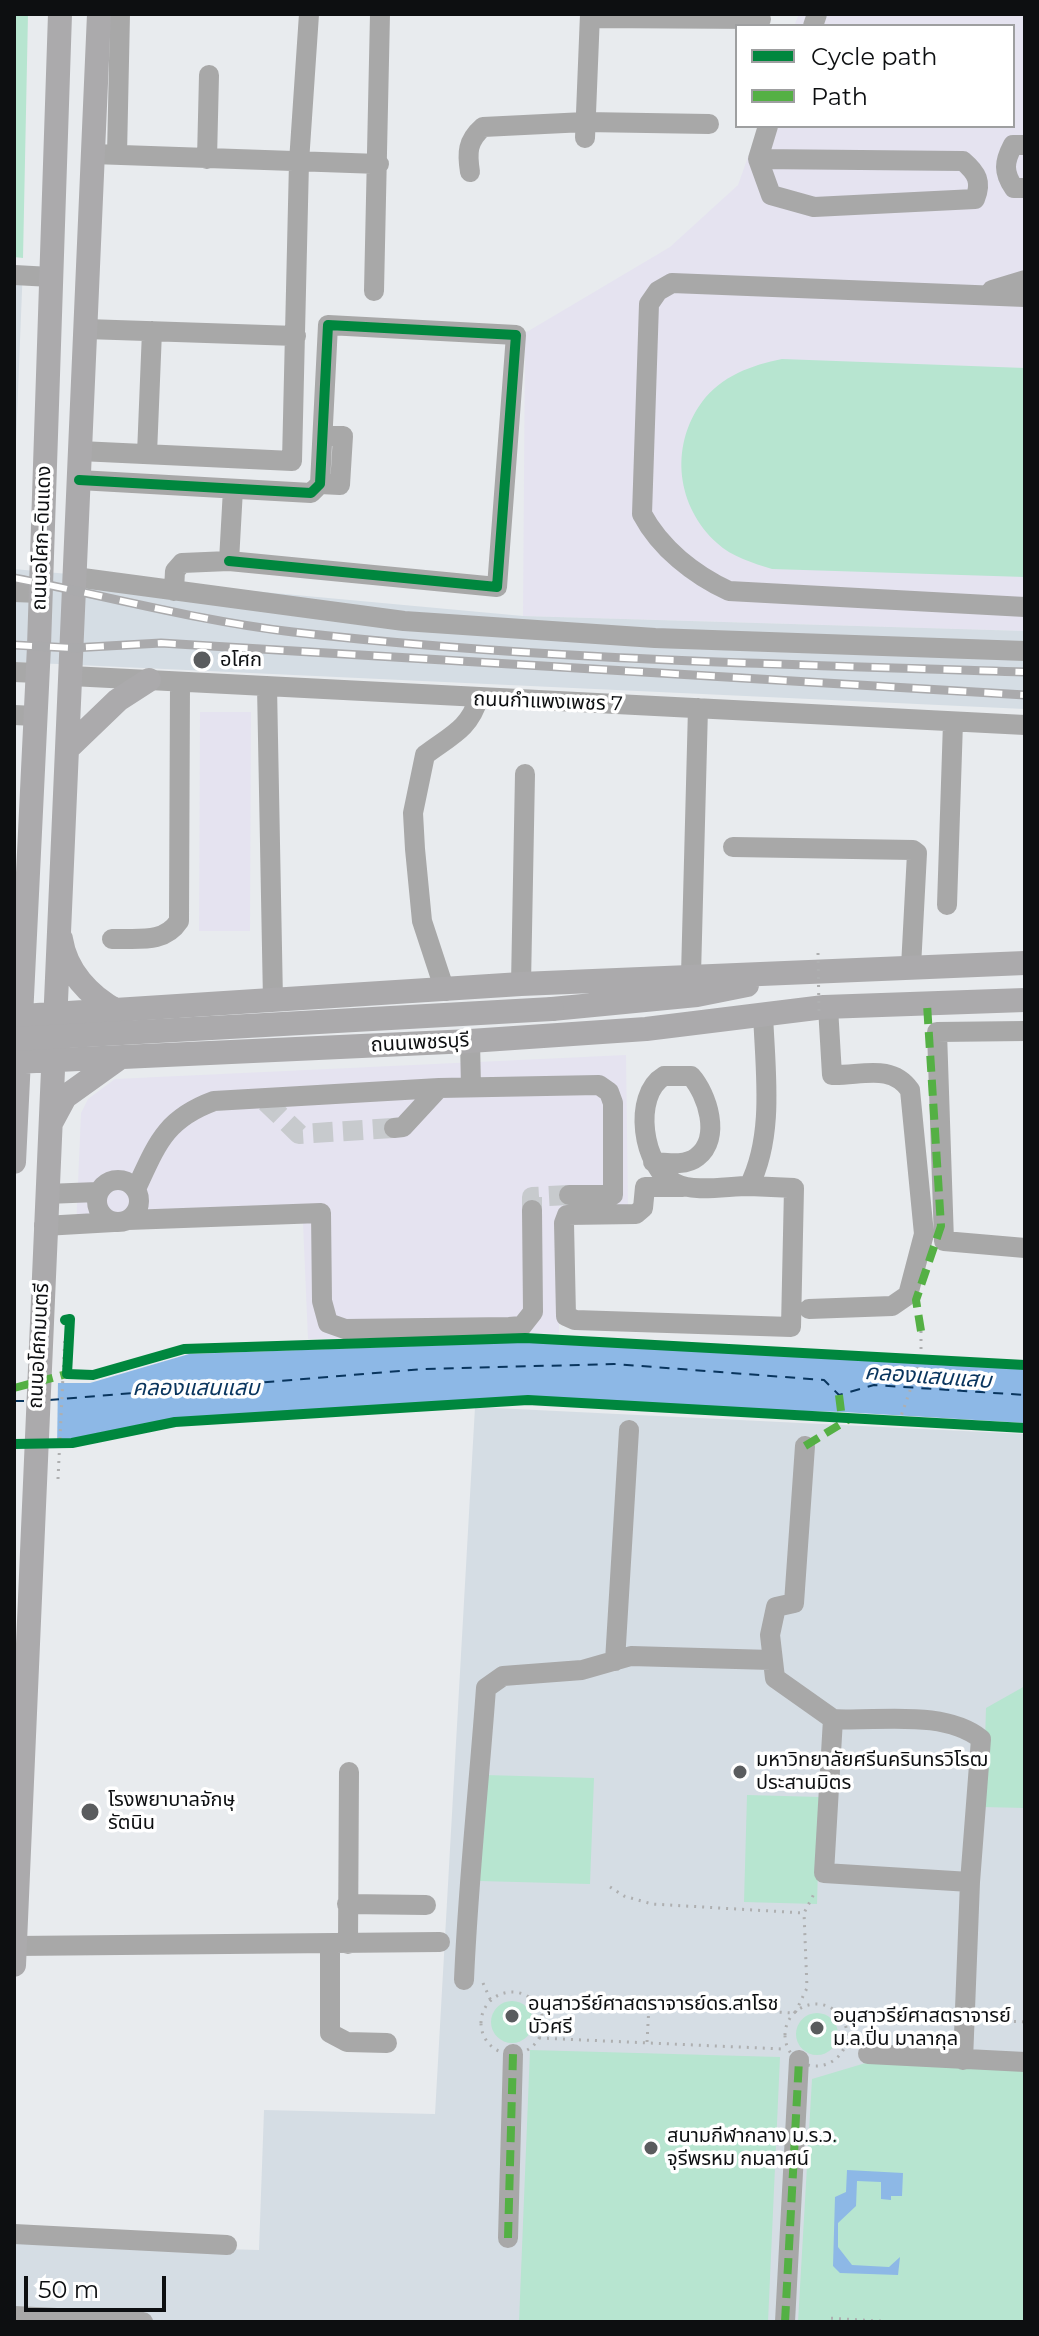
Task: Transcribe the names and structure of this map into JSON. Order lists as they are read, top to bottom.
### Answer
{
  "streets": {
    "main road": ["ถนนอโศก-ดินแดง", "ถนนเพชรบุรี", "ถนนอโศกมนตรี"],
    "street": ["ถนนกำแพงเพชร 7"]
  },
  "crossings": [
    ["ถนนอโศก-ดินแดง", "ถนนกำแพงเพชร 7"],
    ["ถนนอโศก-ดินแดง", "ถนนเพชรบุรี"],
    ["ถนนอโศก-ดินแดง", "ถนนอโศกมนตรี"],
    ["ถนนเพชรบุรี", "ถนนอโศกมนตรี"]
  ],
  "water": ["คลองแสนแสบ"],
  "places": [
    "อโศก",
    "มหาวิทยาลัยศรีนครินทรวิโรฒ ประสานมิตร",
    "โรงพยาบาลจักษุ รัตนิน",
    "อนุสาวรีย์ศาสตราจารย์ดร.สาโรช บัวศรี",
    "อนุสาวรีย์ศาสตราจารย์ ม.ล.ปิ่น มาลากุล",
    "สนามกีฬากลาง ม.ร.ว. จุรีพรหม กมลาศน์"
  ],
  "legend": ["Cycle path", "Path"],
  "scale_bar": "50 m"
}
